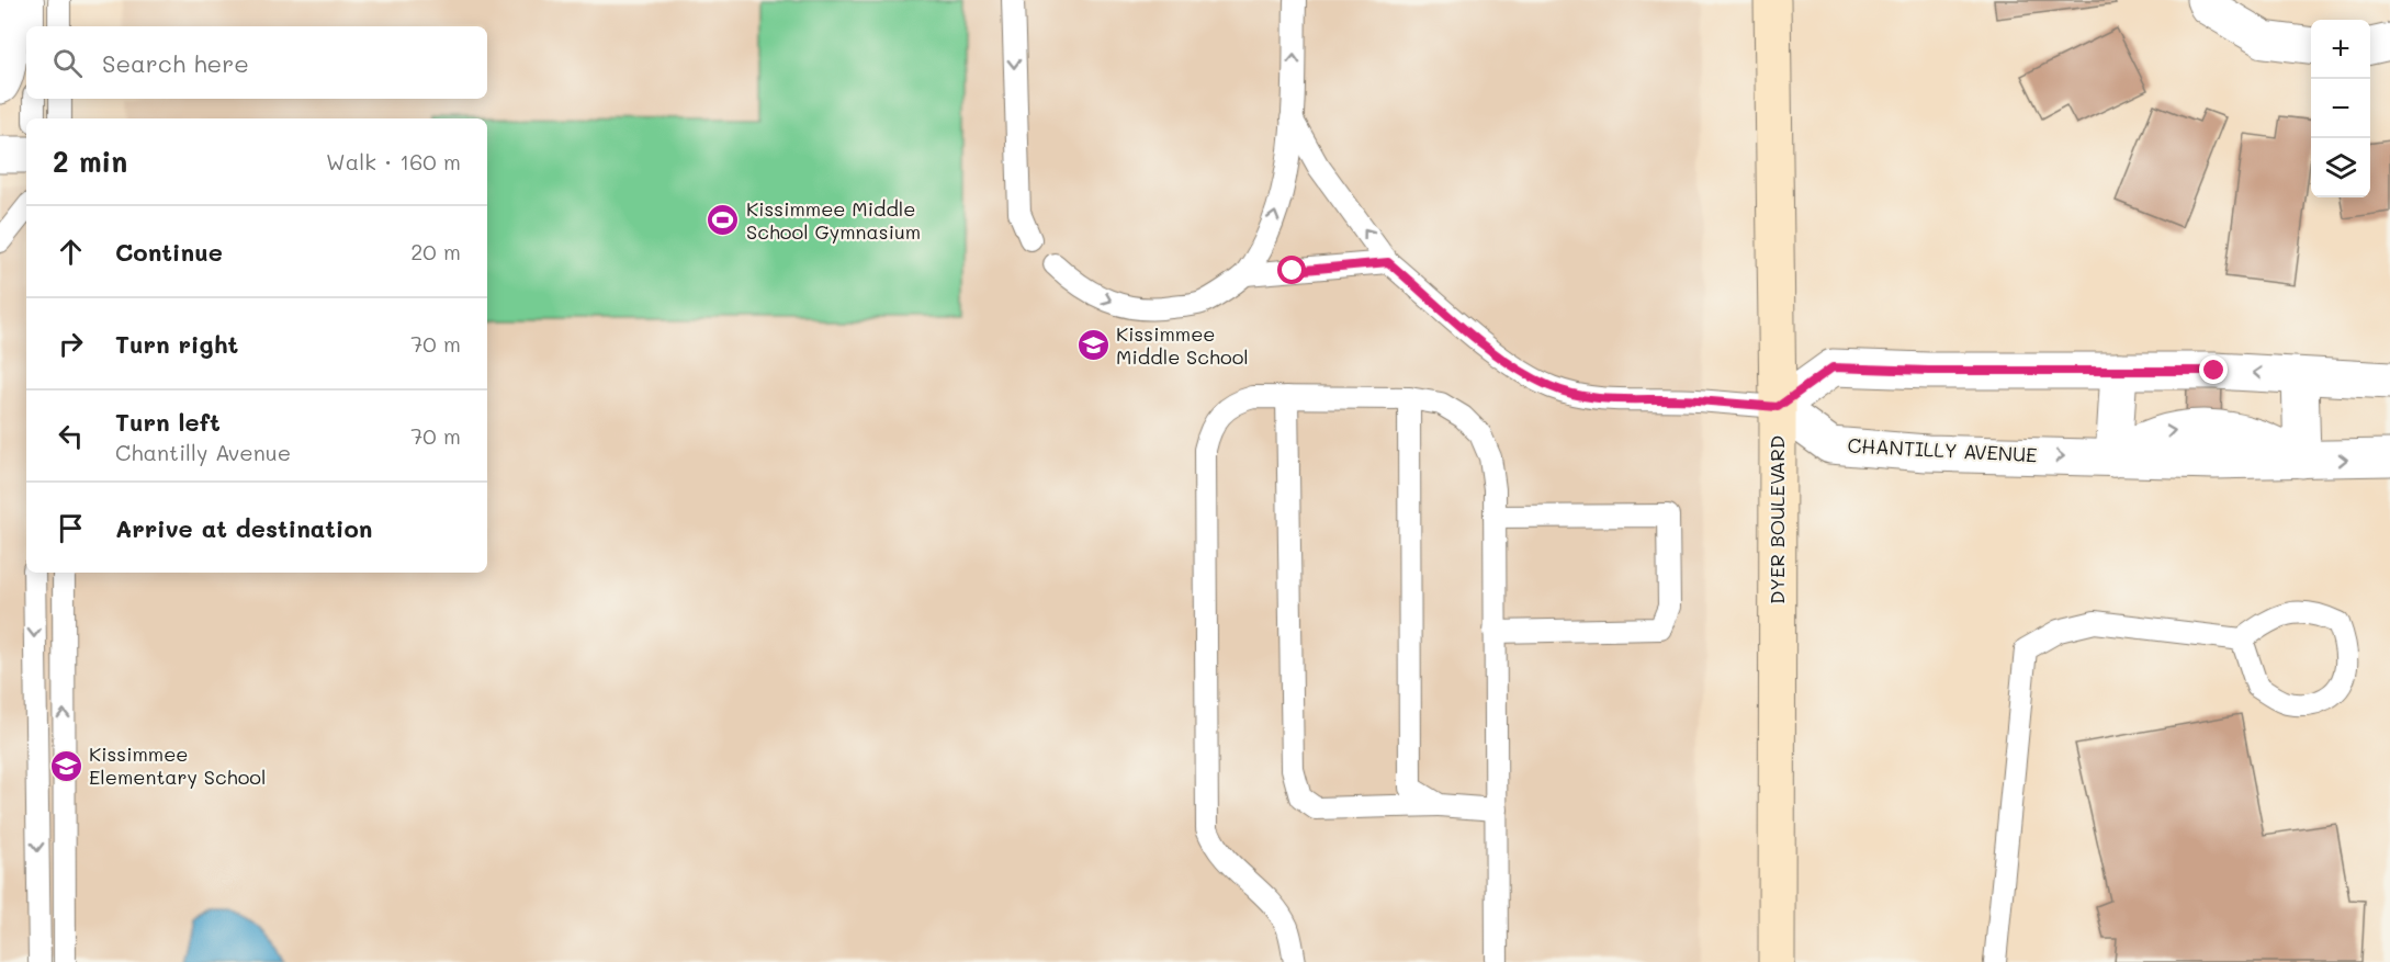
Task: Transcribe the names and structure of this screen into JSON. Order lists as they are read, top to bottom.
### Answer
{
  "streets": {
    "main road": ["DYER BOULEVARD"],
    "street": ["CHANTILLY AVENUE"]
  },
  "crossings": [
    ["CHANTILLY AVENUE", "DYER BOULEVARD"]
  ],
  "places": {
    "sports": ["Kissimmee Middle School Gymnasium"],
    "school or university": ["Kissimmee Middle School", "Kissimmee Elementary School"]
  },
  "page": {
    "map_buttons": ["+", "−"],
    "search": "Search here",
    "heading": ["2 min", "Walk · 160 m"],
    "list": [
      ["Continue", "20 m"],
      ["Turn right", "70 m"],
      ["Turn left", "Chantilly Avenue", "70 m"],
      "Arrive at destination"
    ]
  }
}
